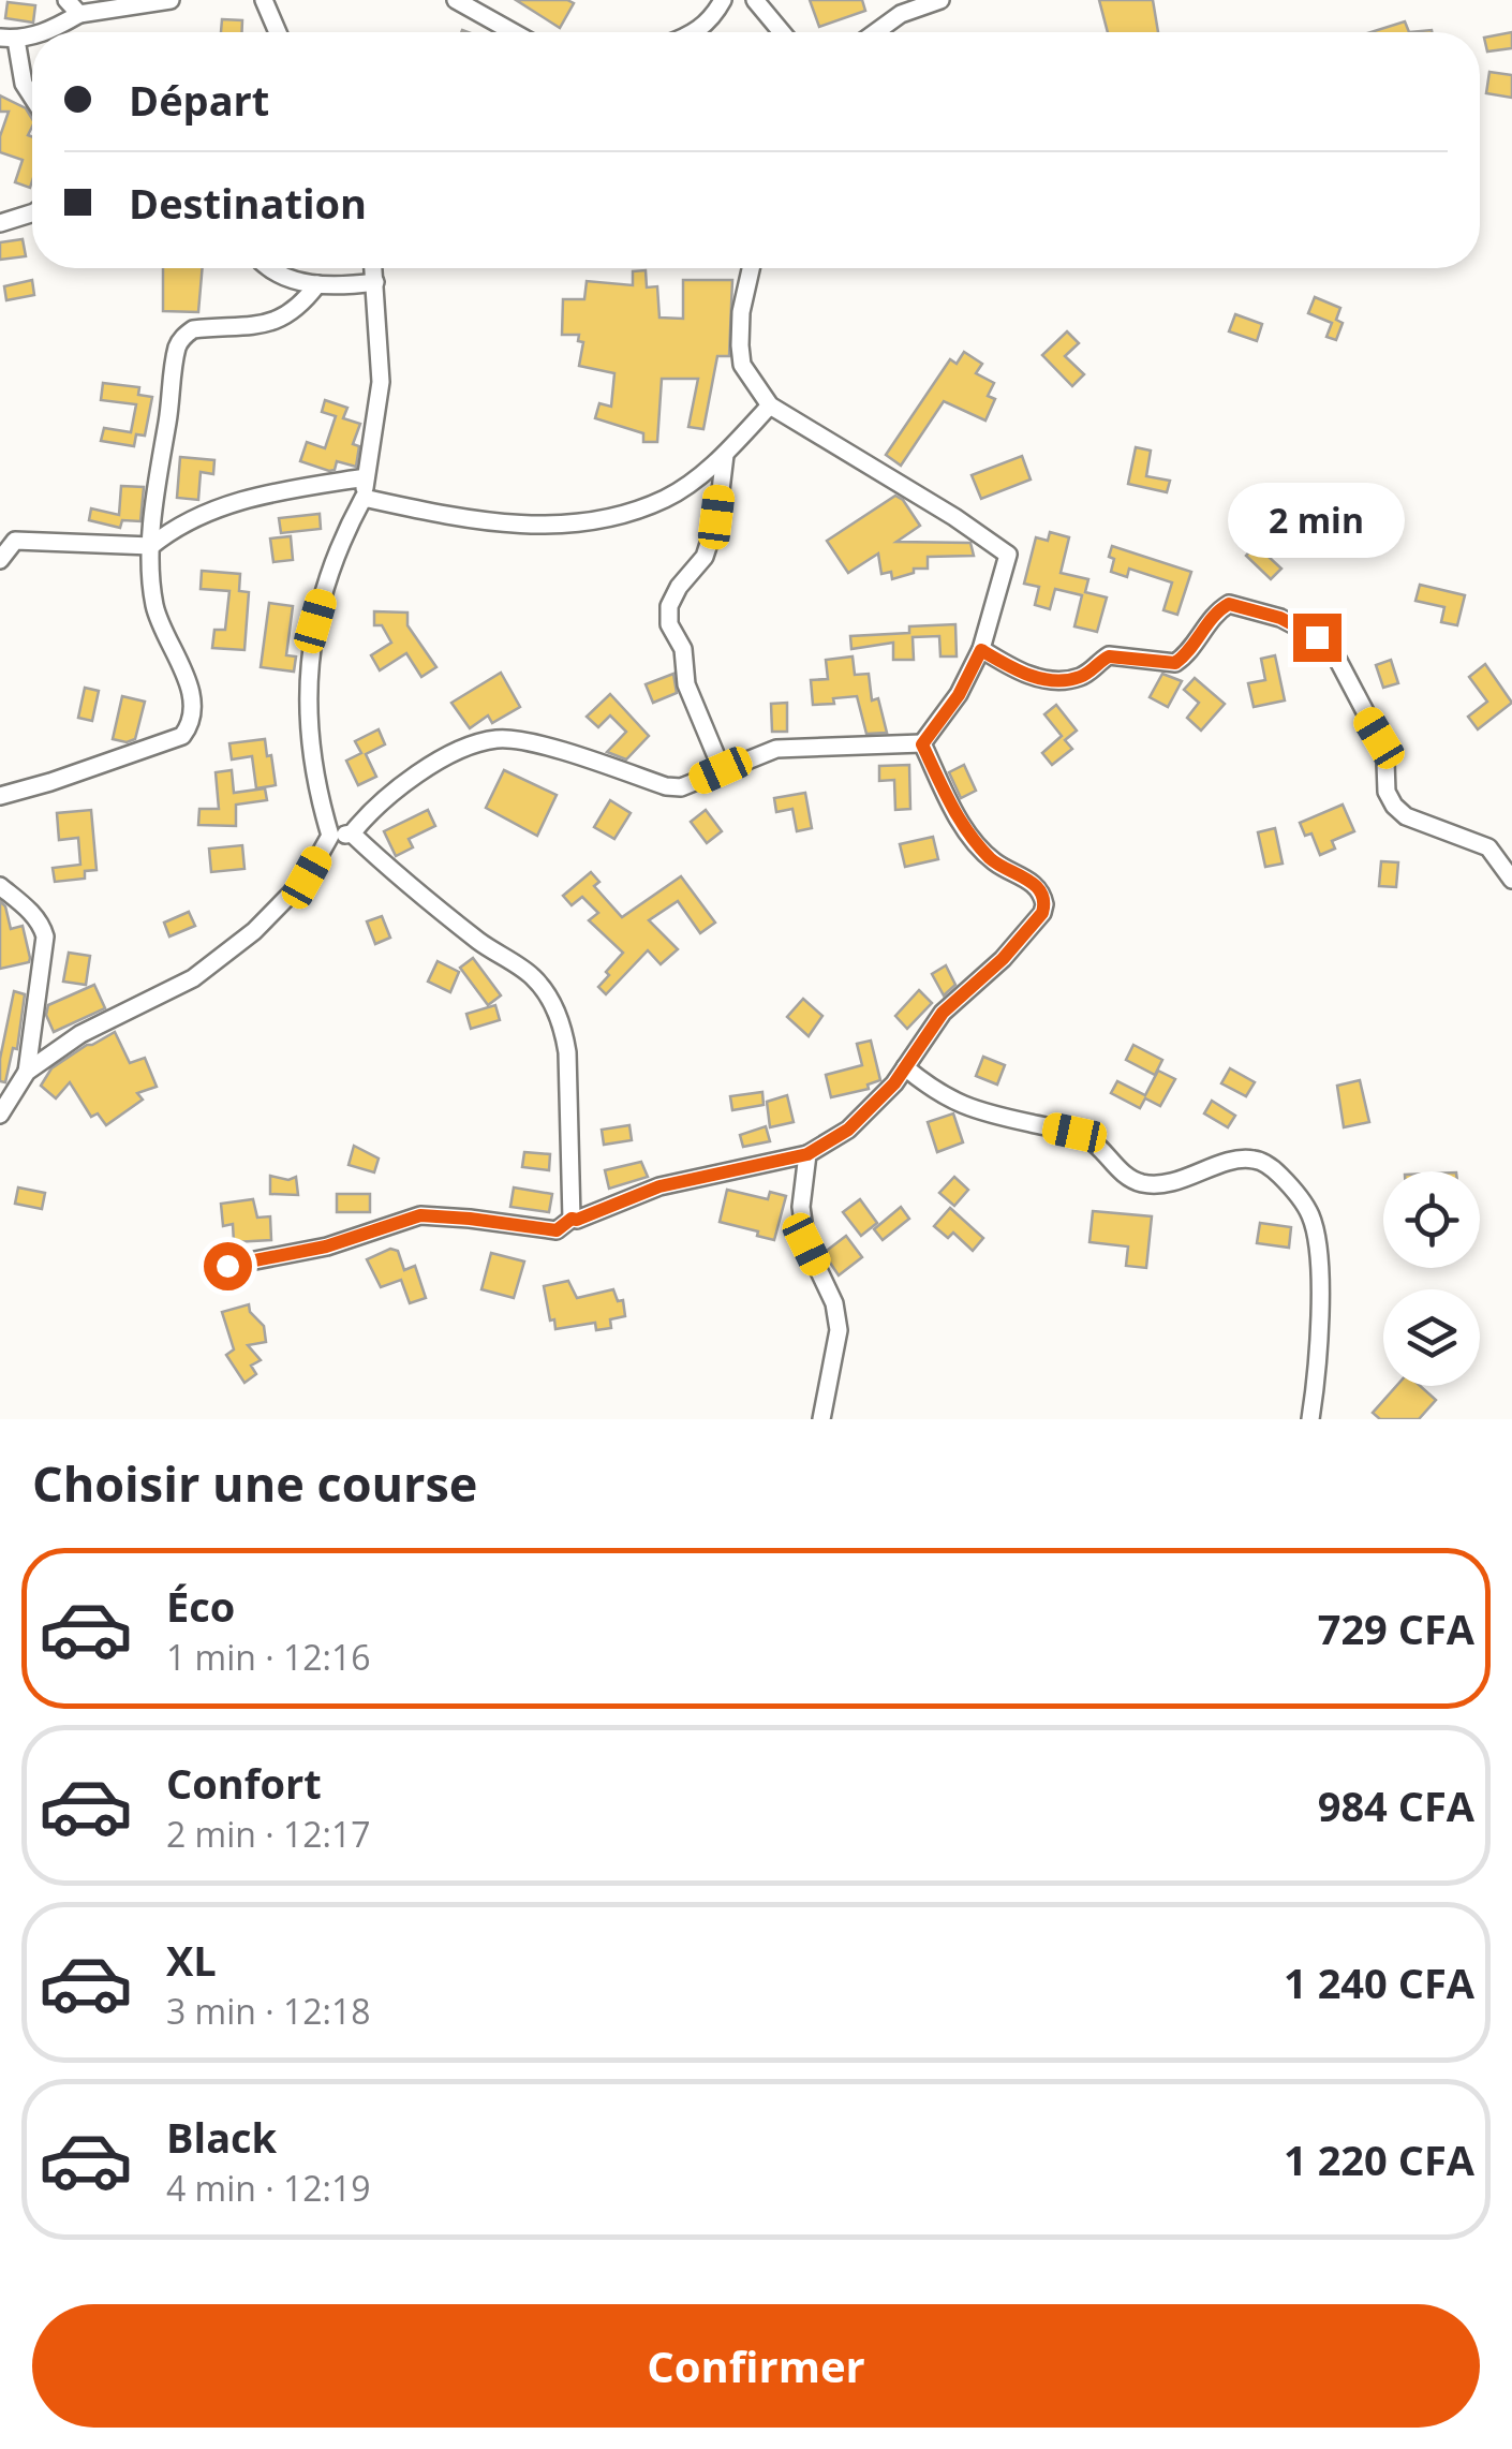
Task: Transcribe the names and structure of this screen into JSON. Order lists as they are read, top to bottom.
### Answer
{
  "page": {
    "banner": ["Départ", "Destination"],
    "bubble": "2 min",
    "heading": "Choisir une course",
    "list": [
      {
        "name": "Éco",
        "note": "1 min · 12:16",
        "value": "729 CFA"
      },
      {
        "name": "Confort",
        "note": "2 min · 12:17",
        "value": "984 CFA"
      },
      {
        "name": "XL",
        "note": "3 min · 12:18",
        "value": "1 240 CFA"
      },
      {
        "name": "Black",
        "note": "4 min · 12:19",
        "value": "1 220 CFA"
      }
    ],
    "buttons": "Confirmer"
  }
}
